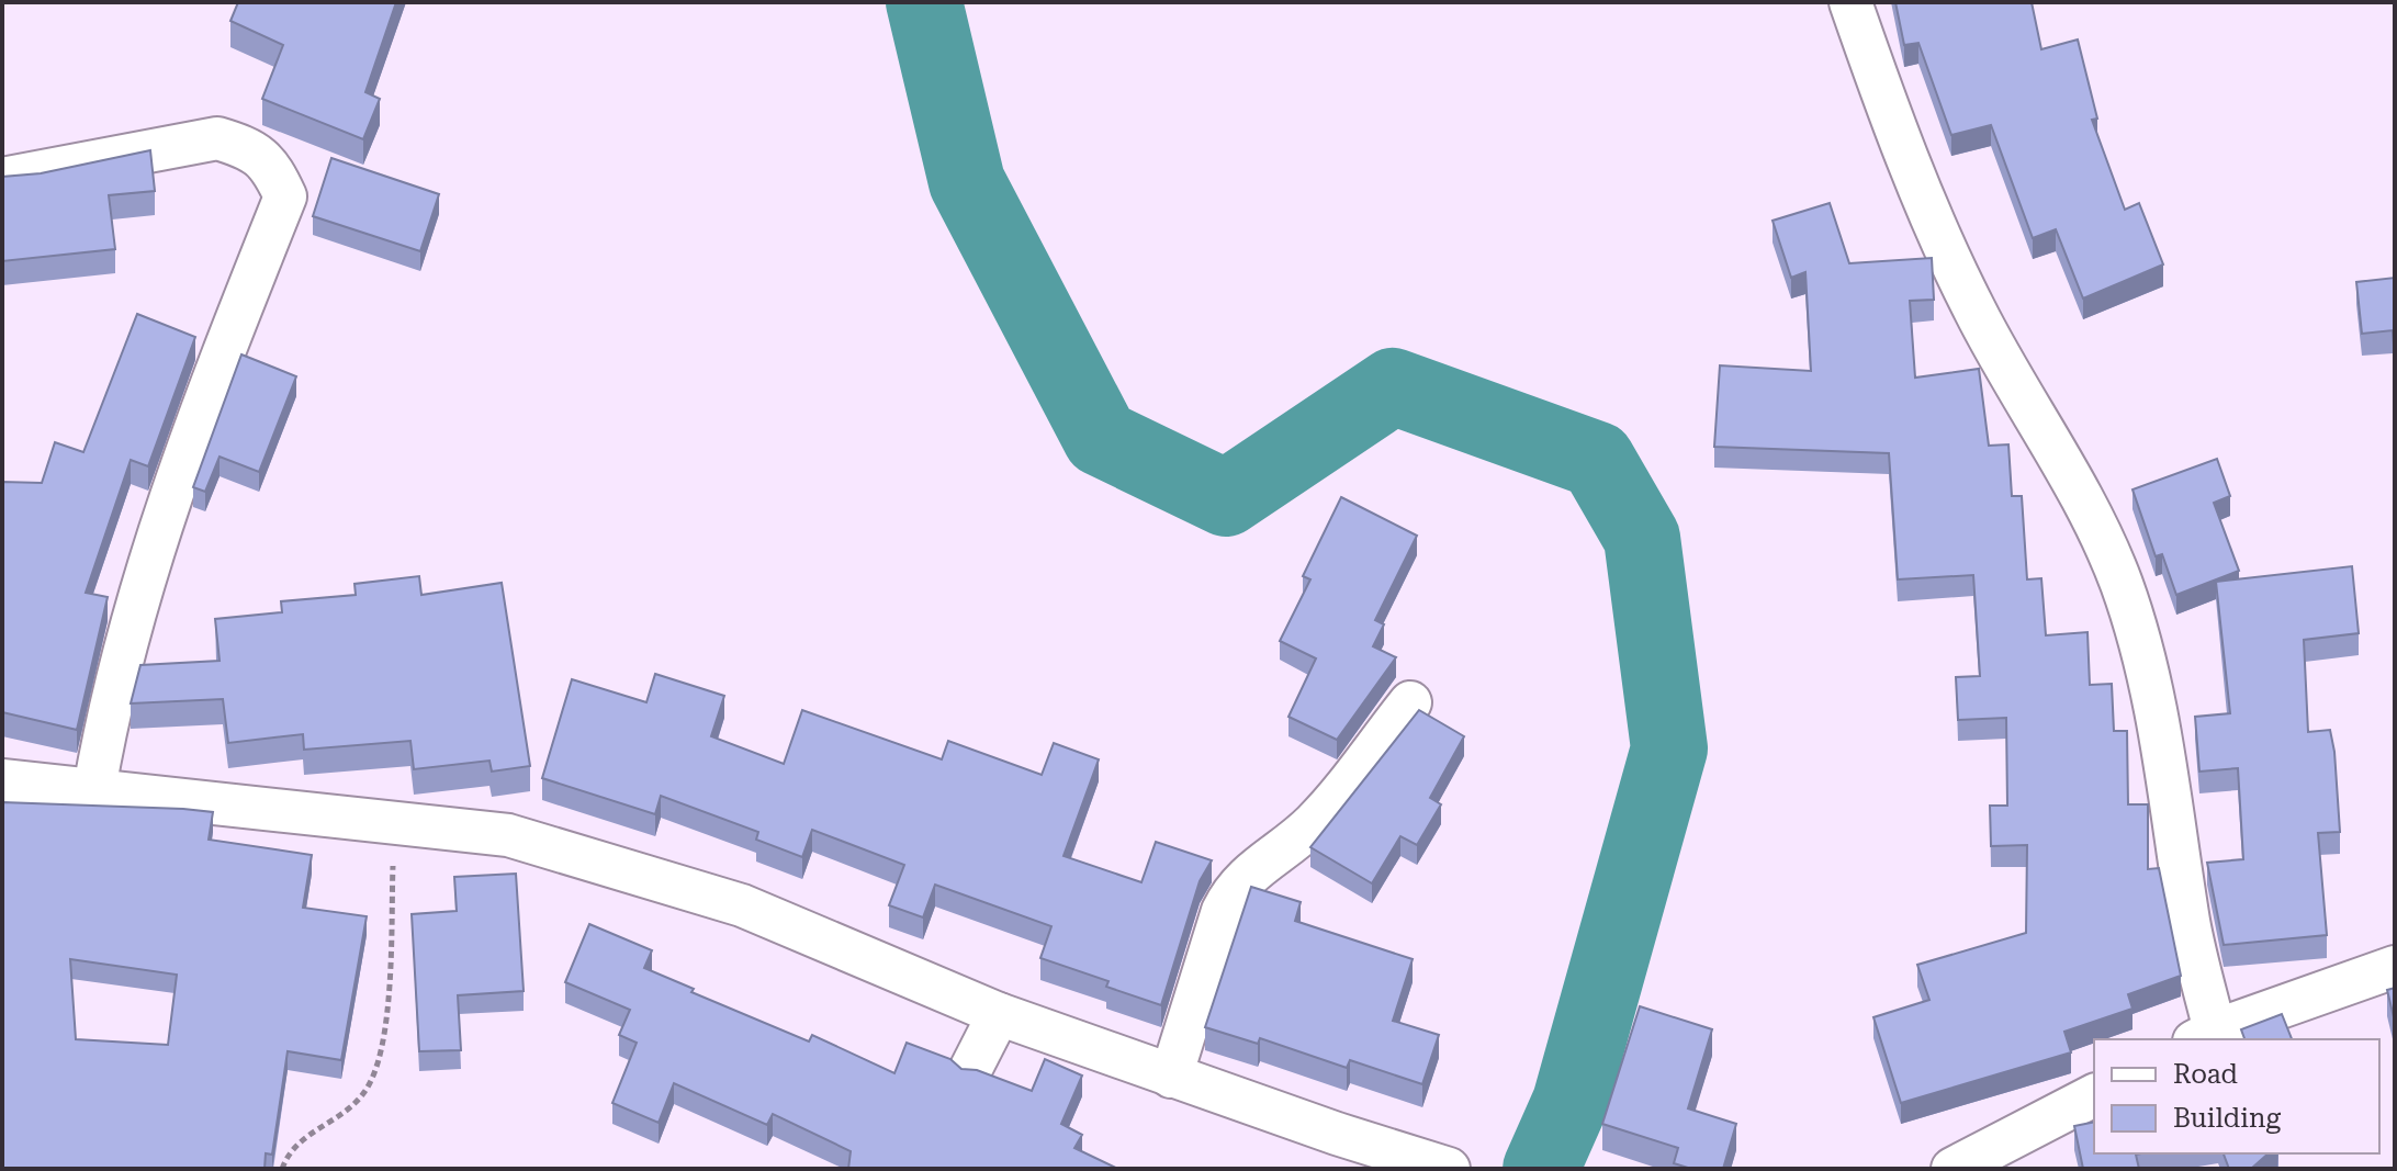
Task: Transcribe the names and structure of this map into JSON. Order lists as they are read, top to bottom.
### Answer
{
  "legend": ["Road", "Building"]
}
